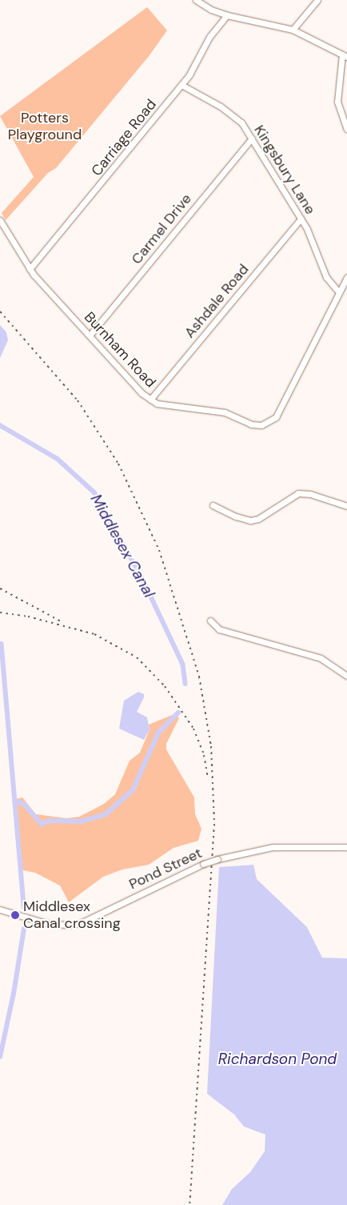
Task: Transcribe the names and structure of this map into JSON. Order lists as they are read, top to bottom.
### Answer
{
  "streets": {
    "street": [
      "Carriage Road",
      "Kingsbury Lane",
      "Carmel Drive",
      "Ashdale Road",
      "Burnham Road",
      "Pond Street"
    ]
  },
  "crossings": [
    ["Carriage Road", "Kingsbury Lane"],
    ["Carriage Road", "Burnham Road"],
    ["Kingsbury Lane", "Carmel Drive"],
    ["Kingsbury Lane", "Ashdale Road"],
    ["Kingsbury Lane", "Burnham Road"],
    ["Carmel Drive", "Burnham Road"],
    ["Ashdale Road", "Burnham Road"]
  ],
  "water": ["Middlesex Canal", "Richardson Pond"],
  "parks": ["Potters Playground"],
  "places": ["Middlesex Canal crossing"]
}
